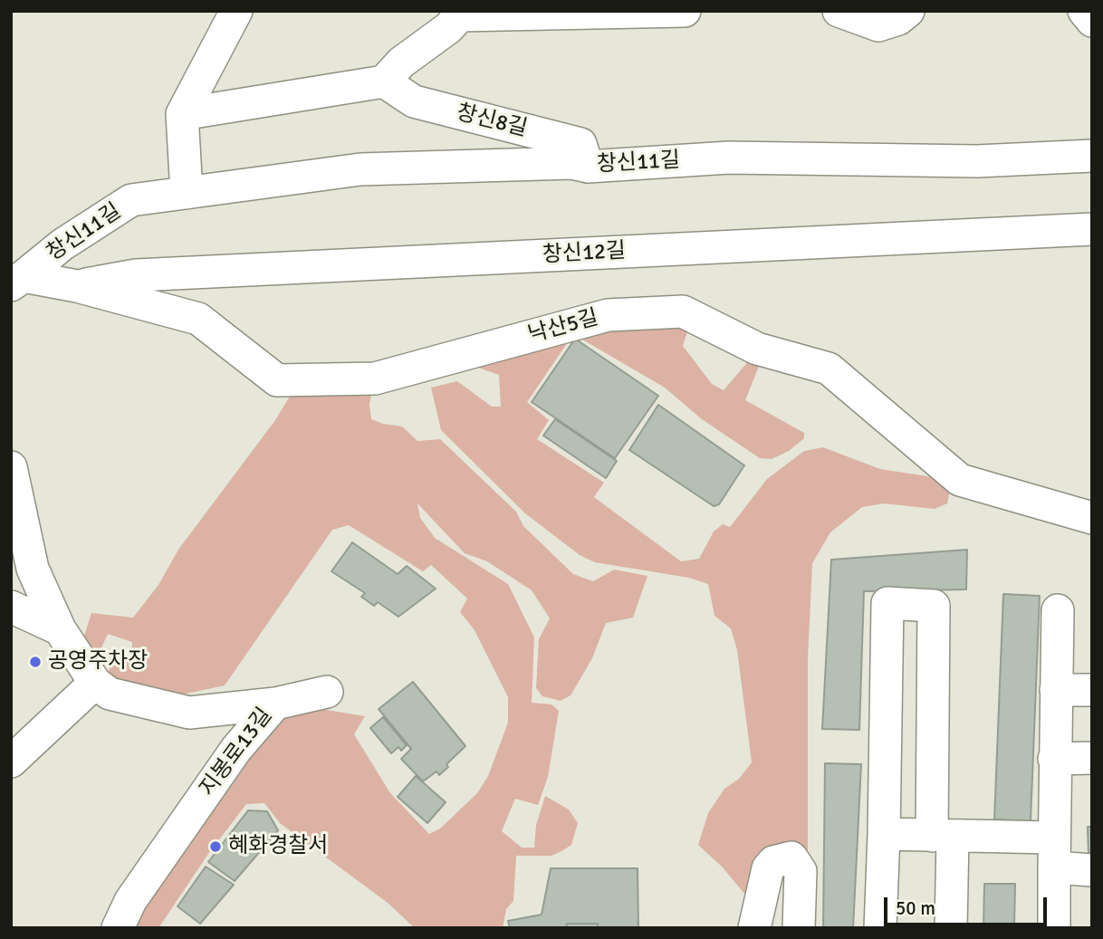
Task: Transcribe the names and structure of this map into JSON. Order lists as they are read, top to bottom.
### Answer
{
  "streets": {
    "street": [
      "창신8길",
      "창신11길",
      "창신12길",
      "낙산5길",
      "지봉로13길"
    ]
  },
  "crossings": [
    ["창신8길", "창신11길"],
    ["창신11길", "낙산5길"],
    ["창신12길", "낙산5길"]
  ],
  "places": ["공영주차장", "혜화경찰서"],
  "scale_bar": "50 m"
}
